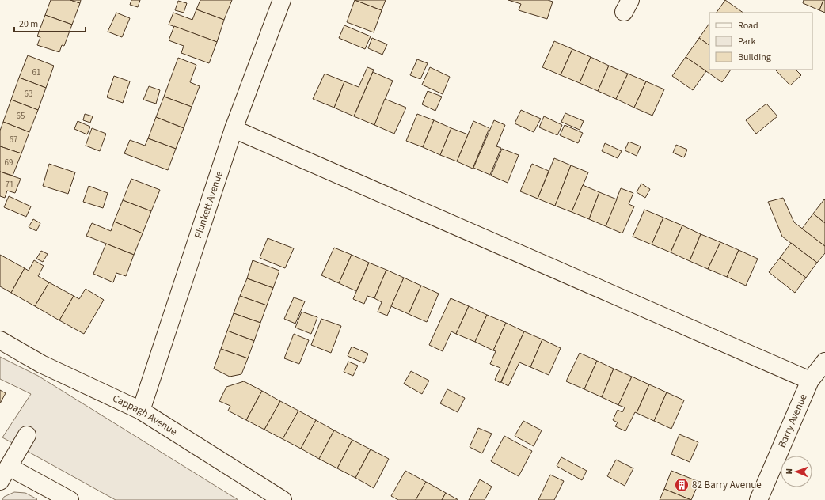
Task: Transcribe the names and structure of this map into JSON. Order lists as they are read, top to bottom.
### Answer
{
  "streets": {
    "street": ["Plunkett Avenue", "Cappagh Avenue", "Barry Avenue"]
  },
  "crossings": [
    ["Plunkett Avenue", "Cappagh Avenue"]
  ],
  "places": {
    "building": ["82 Barry Avenue"]
  },
  "house_numbers": [
    "61",
    "63",
    "65",
    "67",
    "69",
    "71"
  ],
  "legend": ["Road", "Park", "Building"],
  "scale_bar": "20 m",
  "north": "left"
}
